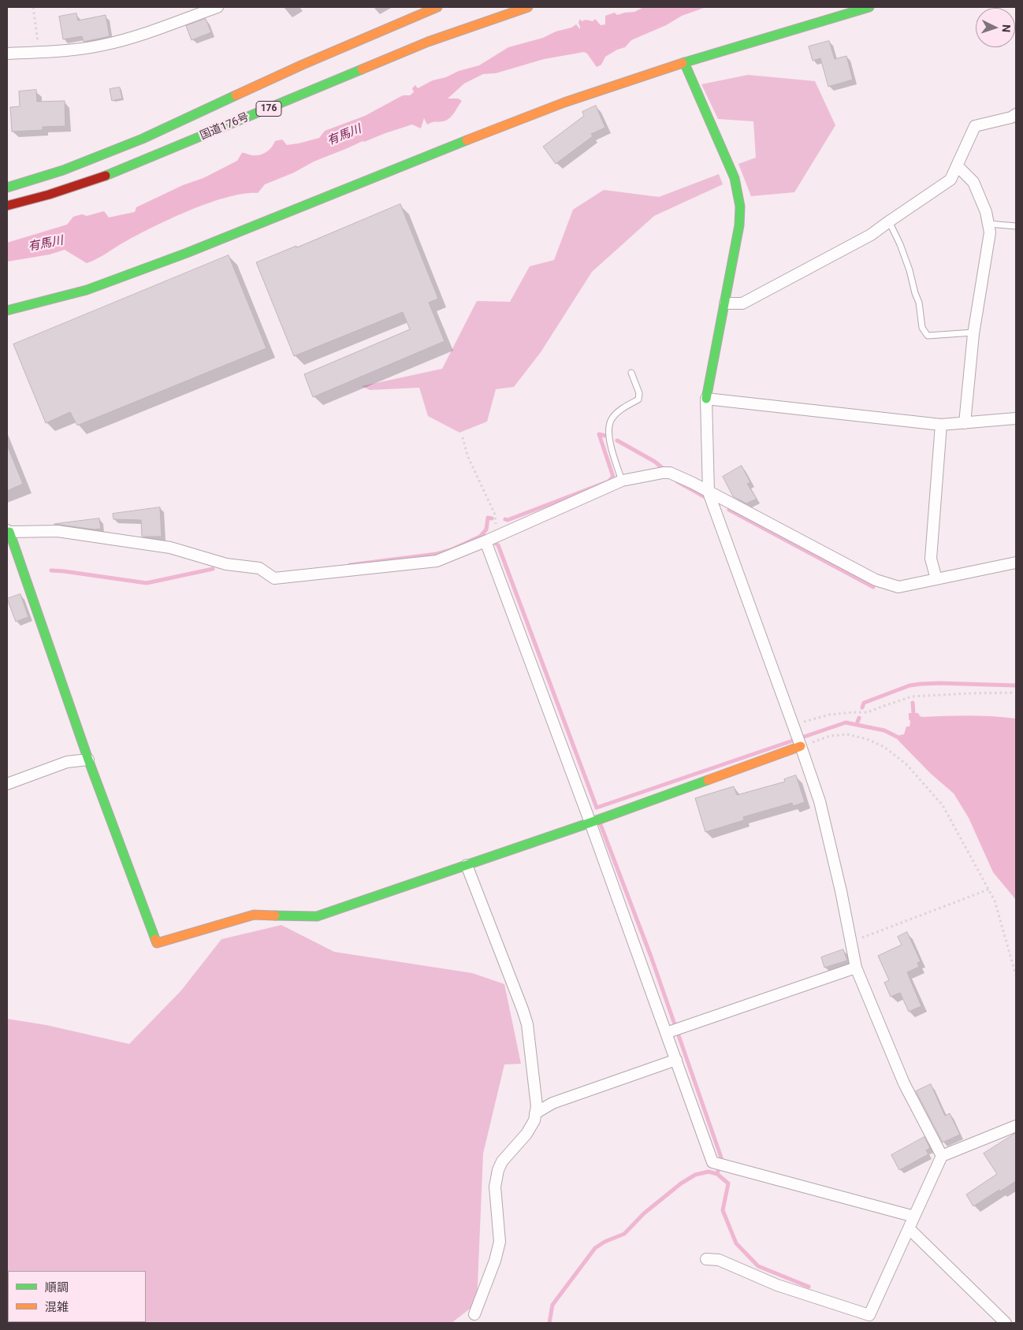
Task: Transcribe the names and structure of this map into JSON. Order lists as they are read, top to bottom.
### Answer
{
  "streets": {
    "main road": ["176", "国道176号"]
  },
  "water": ["有馬川"],
  "legend": ["順調", "混雑"],
  "north": "right"
}
